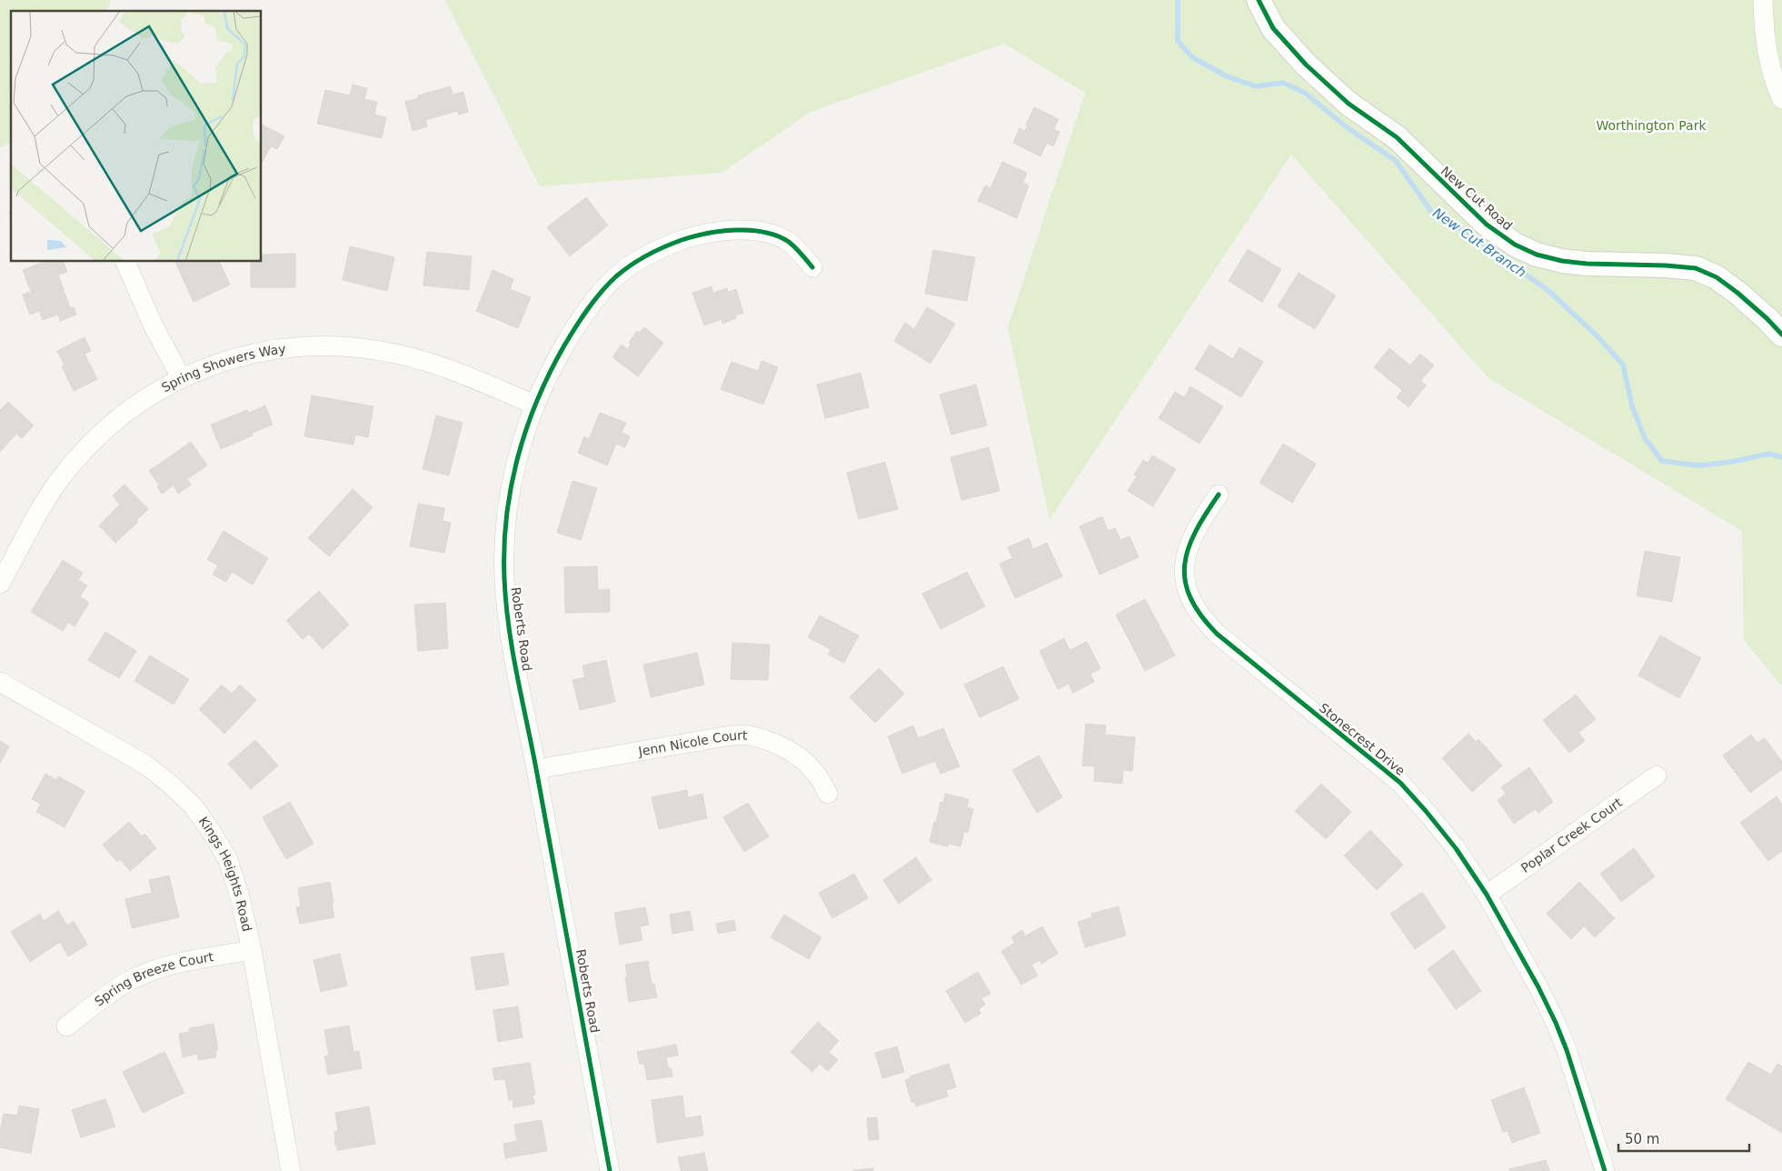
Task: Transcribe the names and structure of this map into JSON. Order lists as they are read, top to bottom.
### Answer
{
  "streets": {
    "street": [
      "New Cut Road",
      "Spring Showers Way",
      "Roberts Road",
      "Stonecrest Drive",
      "Jenn Nicole Court",
      "Poplar Creek Court",
      "Kings Heights Road",
      "Spring Breeze Court"
    ]
  },
  "crossings": [
    ["Spring Showers Way", "Roberts Road"],
    ["Roberts Road", "Jenn Nicole Court"],
    ["Stonecrest Drive", "Poplar Creek Court"],
    ["Kings Heights Road", "Spring Breeze Court"]
  ],
  "water": ["New Cut Branch"],
  "parks": ["Worthington Park"],
  "scale_bar": "50 m"
}
